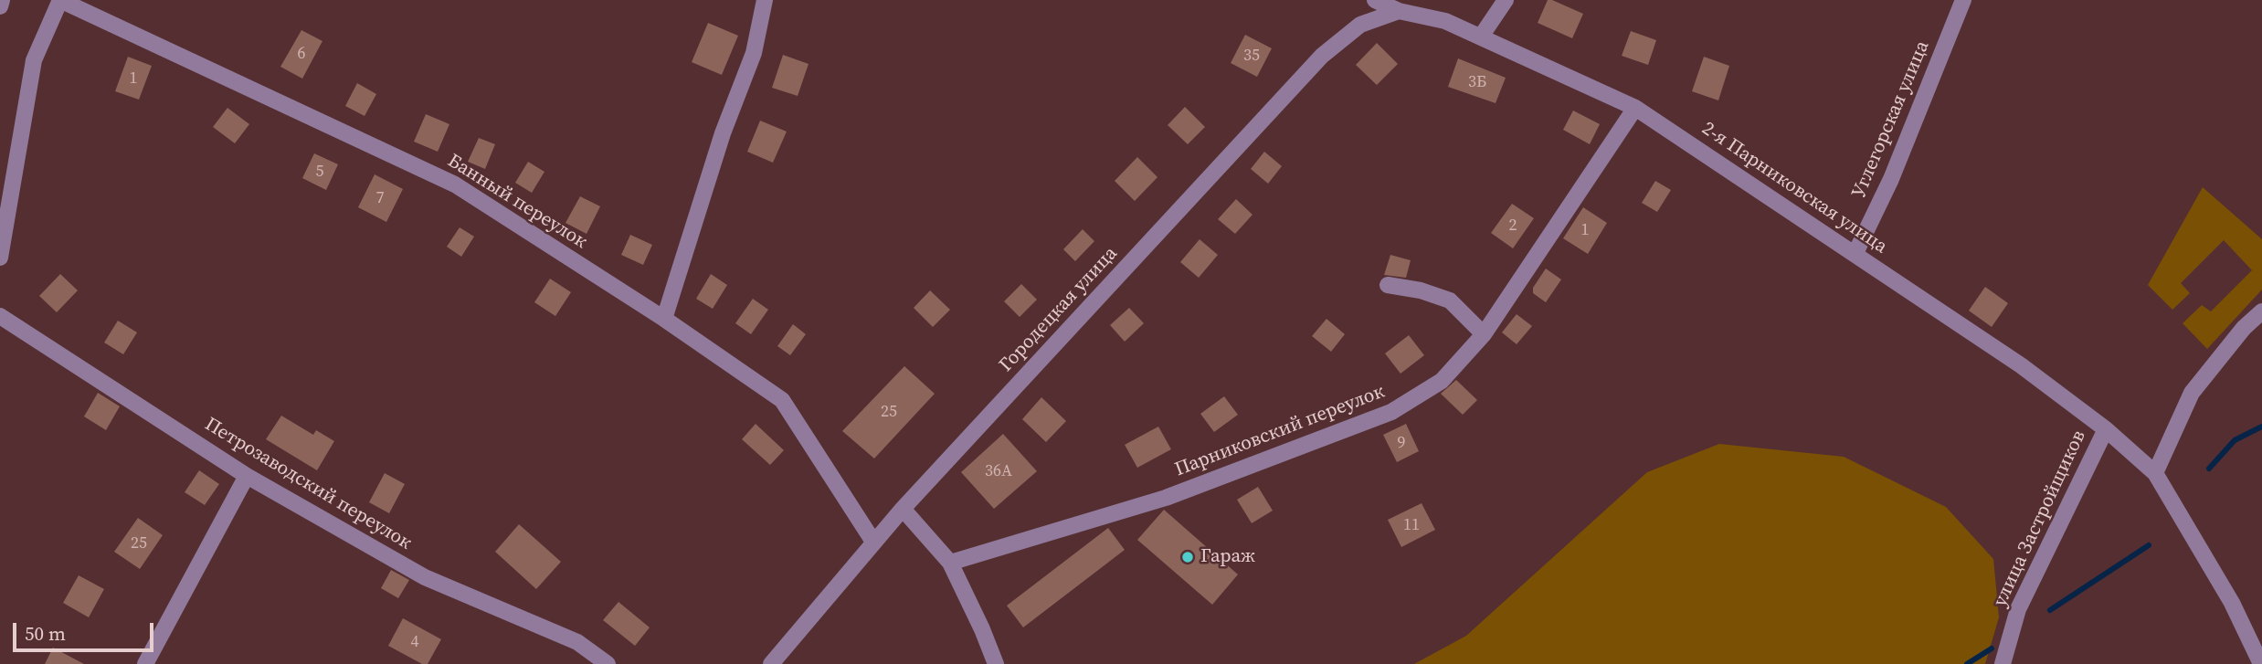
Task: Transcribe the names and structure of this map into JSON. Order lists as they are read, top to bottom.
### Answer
{
  "streets": {
    "street": [
      "Углегорская улица",
      "2-я Парниковская улица",
      "Банный переулок",
      "Городецкая улица",
      "Парниковский переулок",
      "Петрозаводский переулок",
      "улица Застройщиков"
    ]
  },
  "crossings": [
    ["Углегорская улица", "2-я Парниковская улица"],
    ["2-я Парниковская улица", "Городецкая улица"],
    ["2-я Парниковская улица", "Парниковский переулок"],
    ["2-я Парниковская улица", "улица Застройщиков"],
    ["Банный переулок", "Городецкая улица"]
  ],
  "places": ["Гараж"],
  "house_numbers": [
    "6",
    "35",
    "1",
    "3Б",
    "5",
    "7",
    "2",
    "1",
    "25",
    "9",
    "36А",
    "11",
    "25",
    "4"
  ],
  "scale_bar": "50 m"
}
